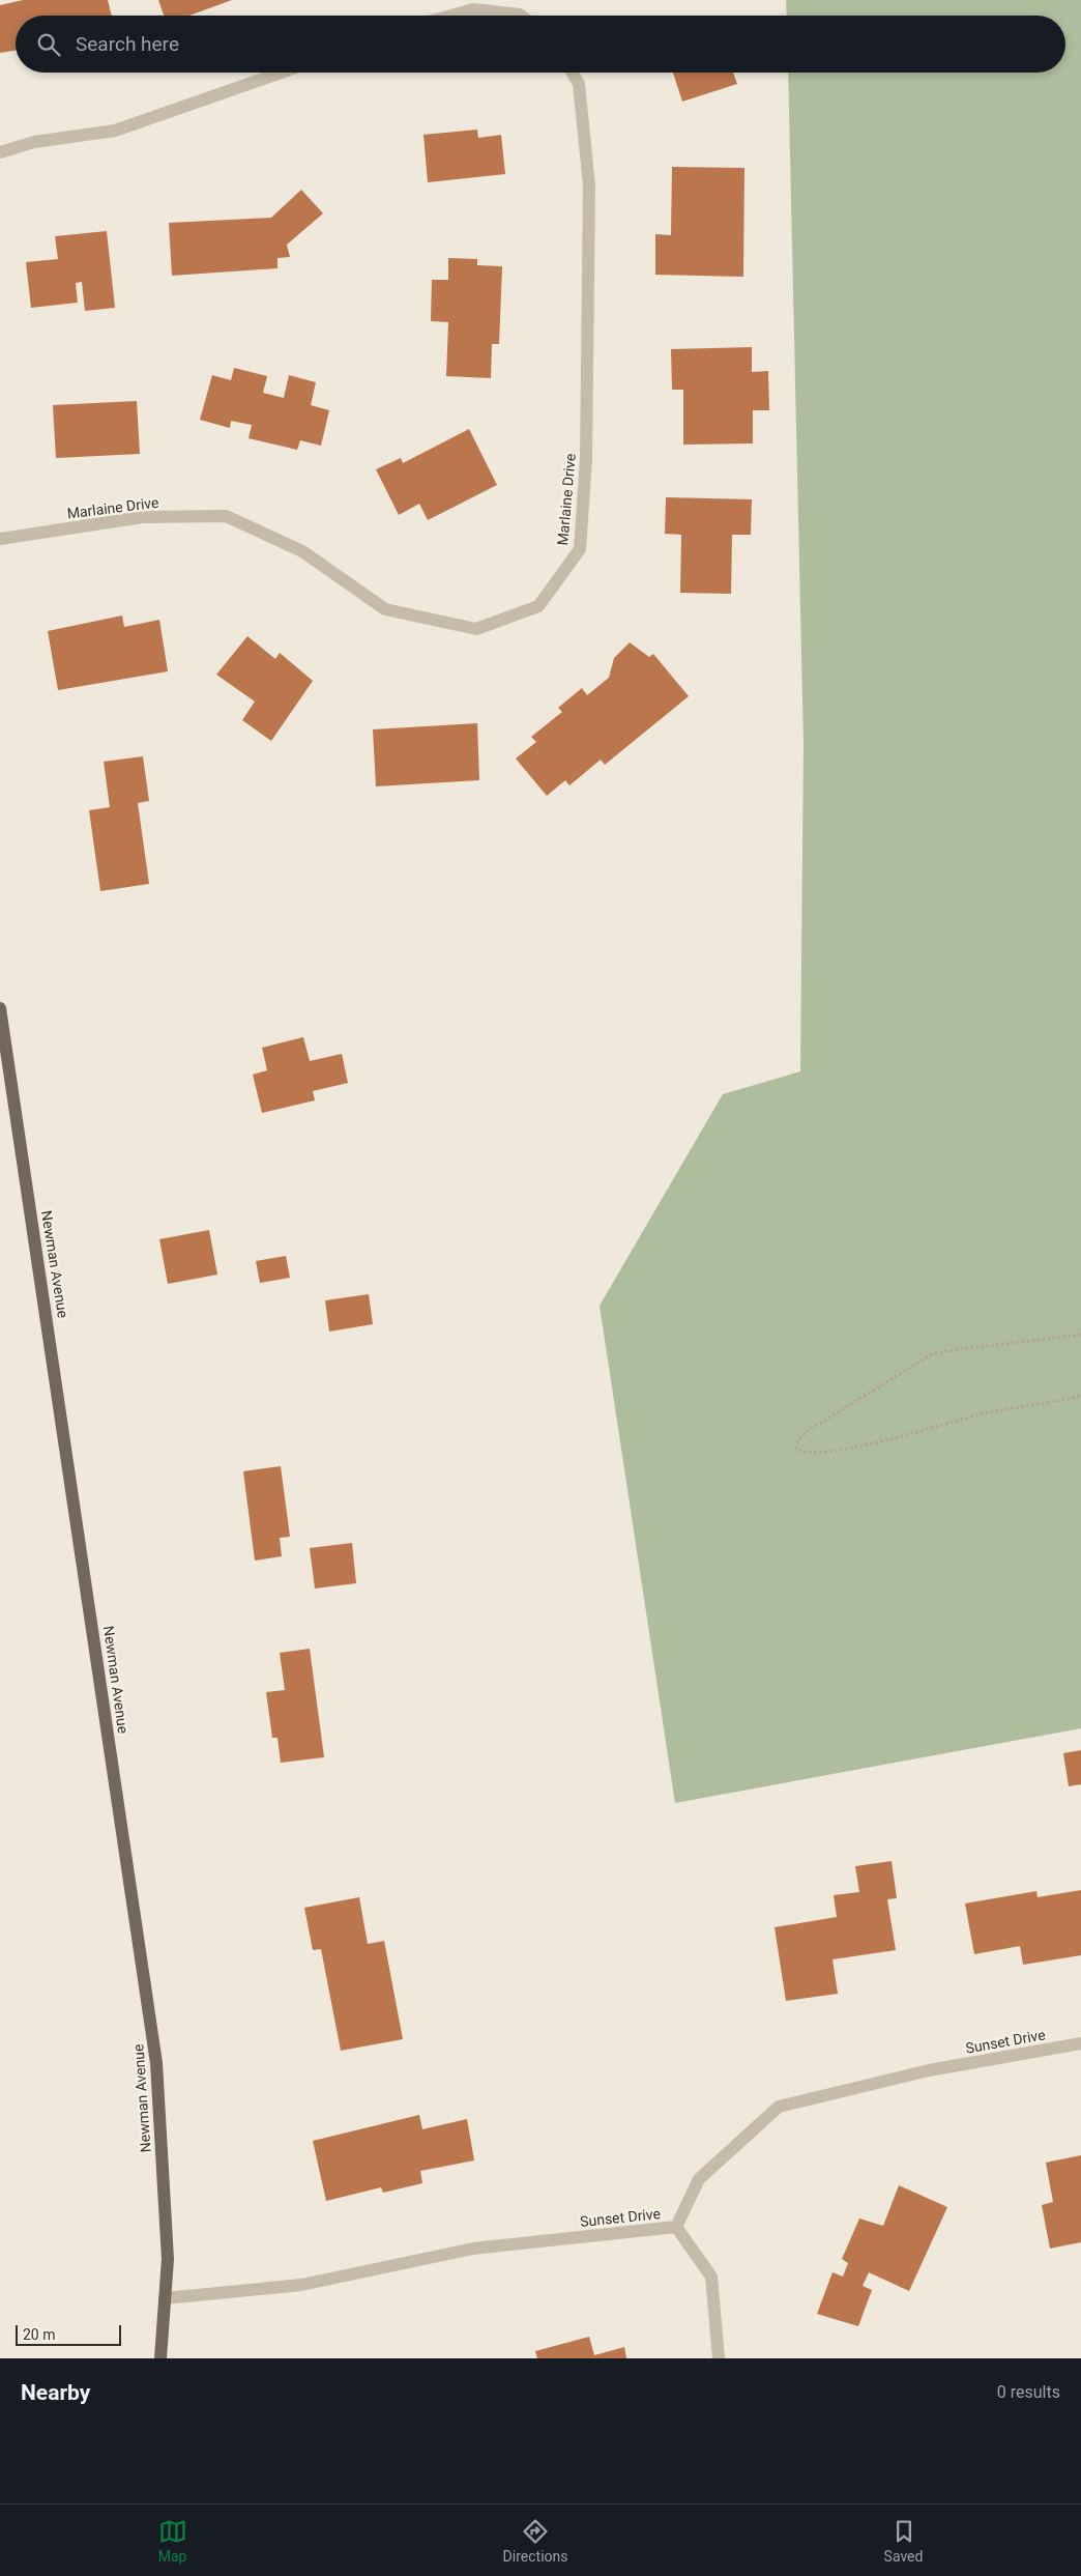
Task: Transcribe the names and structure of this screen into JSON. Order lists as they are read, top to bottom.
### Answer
{
  "streets": {
    "main road": ["Newman Avenue"],
    "street": ["Marlaine Drive", "Sunset Drive"]
  },
  "crossings": [
    ["Newman Avenue", "Sunset Drive"]
  ],
  "scale_bar": "20 m",
  "page": {
    "search": "Search here",
    "scale": "20 m",
    "heading": ["Nearby", "0 results"],
    "nav": ["Map", "Directions", "Saved"]
  }
}
